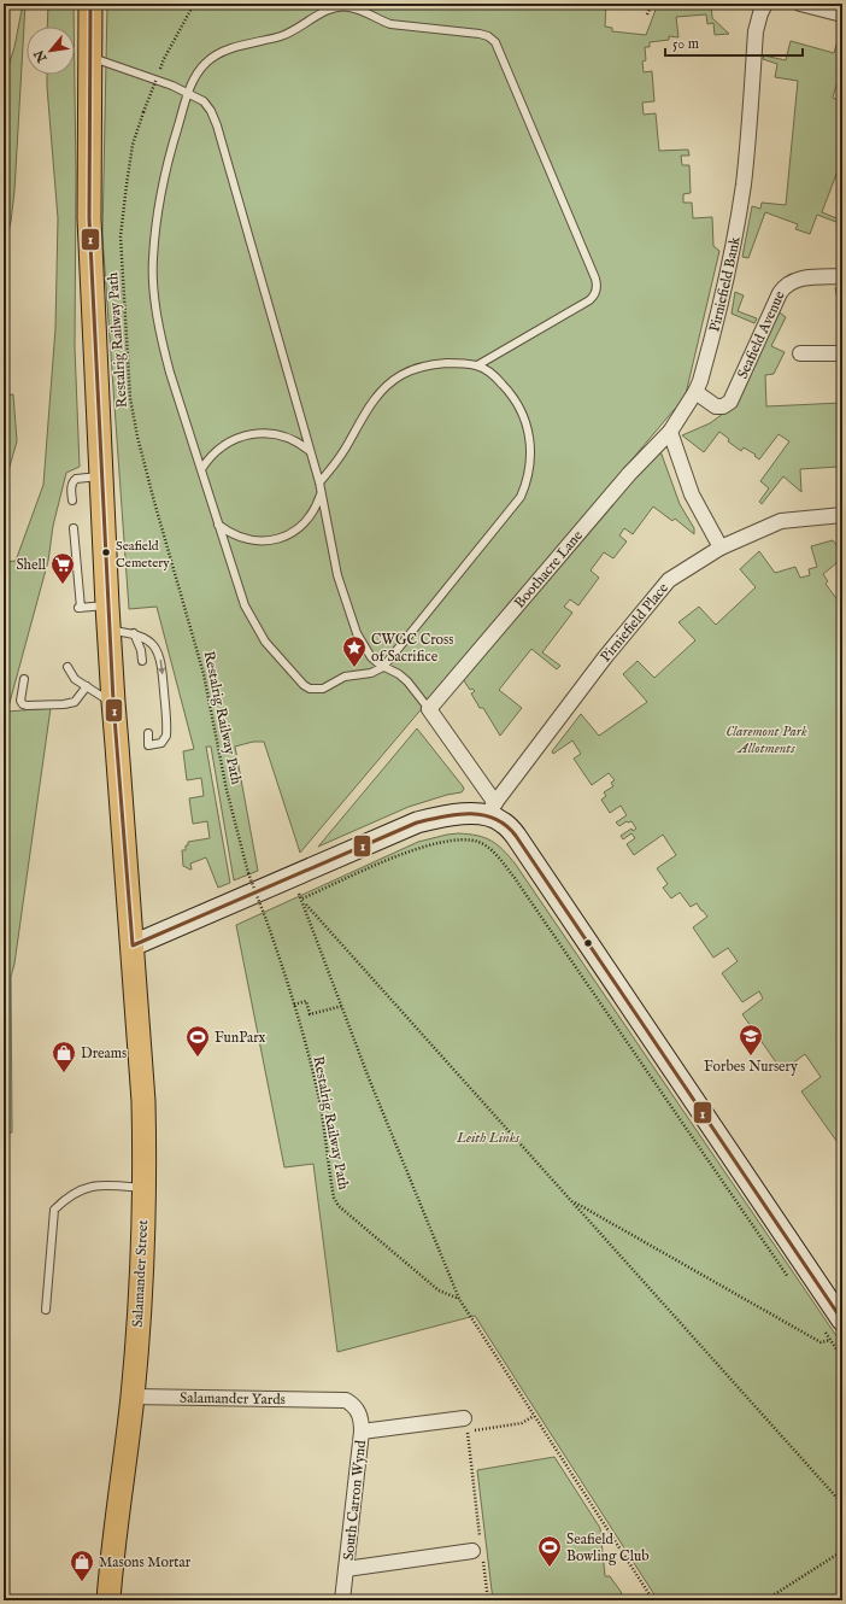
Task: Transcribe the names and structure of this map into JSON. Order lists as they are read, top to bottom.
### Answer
{
  "streets": {
    "main road": ["Salamander Street"],
    "street": [
      "Pirniefield Bank",
      "Seafield Avenue",
      "Boothacre Lane",
      "Pirniefield Place",
      "Salamander Yards",
      "South Carron Wynd"
    ],
    "path": ["Restalrig Railway Path"]
  },
  "crossings": [
    ["Pirniefield Bank", "Seafield Avenue"],
    ["Pirniefield Bank", "Boothacre Lane"],
    ["Salamander Street", "Salamander Yards"],
    ["Salamander Yards", "South Carron Wynd"]
  ],
  "parks": ["Claremont Park Allotments", "Leith Links"],
  "places": {
    "other": ["Seafield Cemetery"],
    "supermarket": ["Shell"],
    "place": ["CWGC Cross of Sacrifice"],
    "school or university": ["Forbes Nursery"],
    "sports": ["FunParx", "Seafield Bowling Club"],
    "shop": ["Dreams", "Masons Mortar"]
  },
  "lines": ["transit line 1"],
  "scale_bar": "50 m",
  "north": "bottom left"
}
